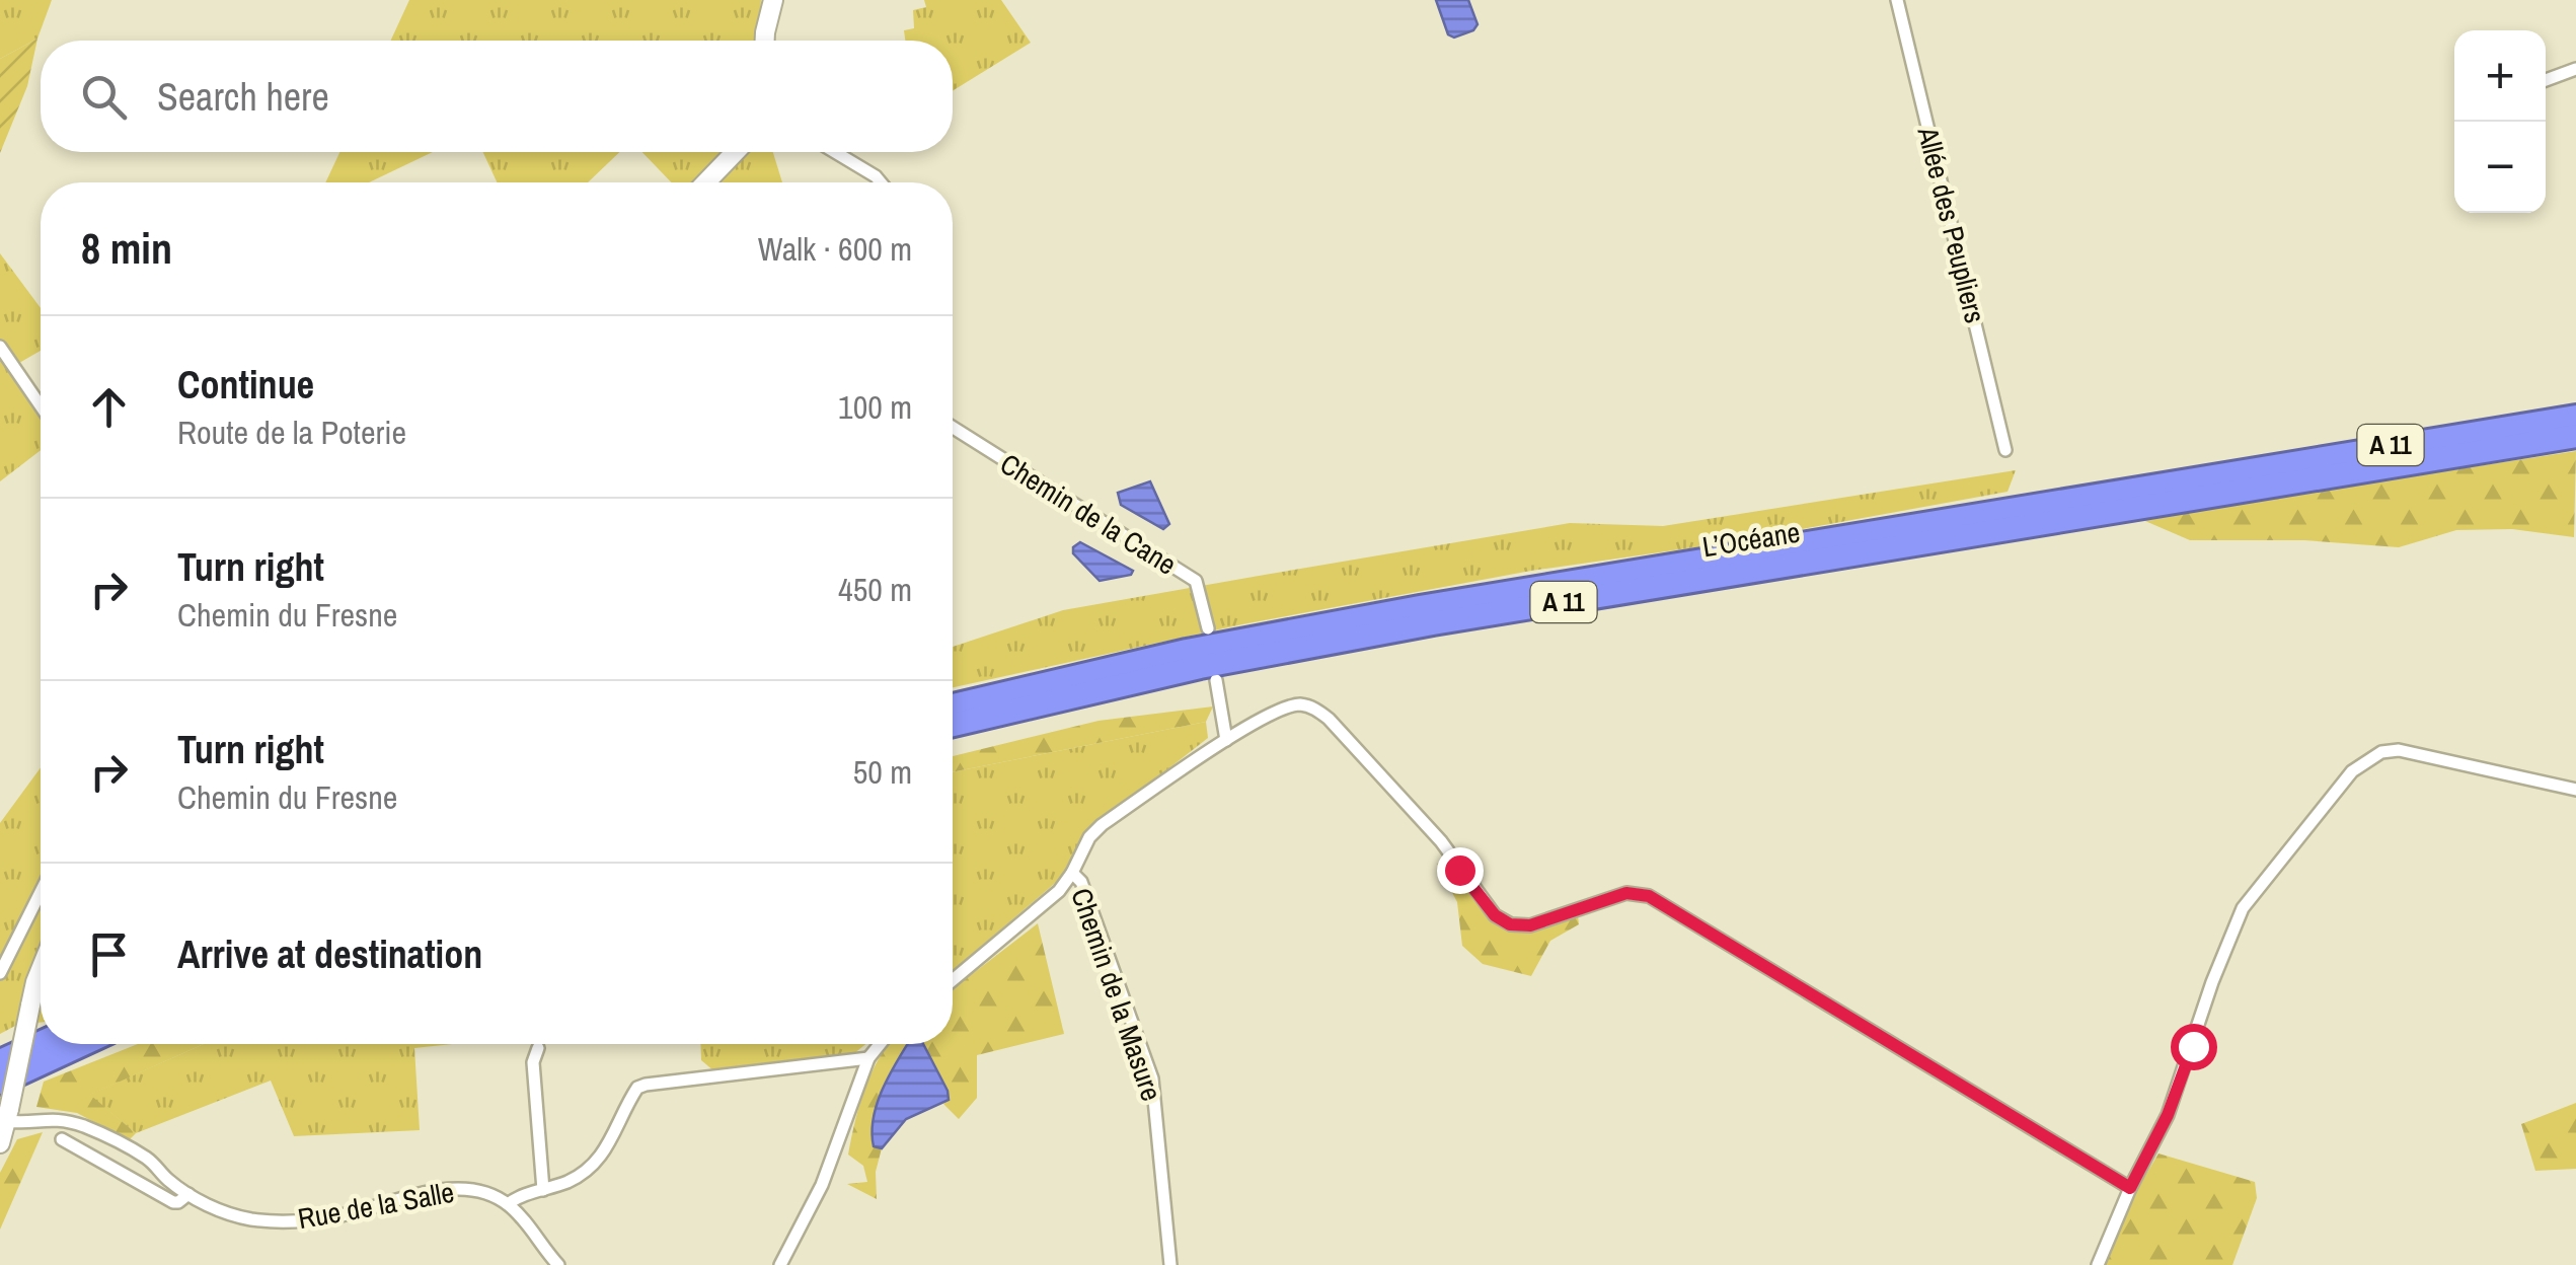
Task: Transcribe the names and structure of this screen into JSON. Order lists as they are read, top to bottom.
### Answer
{
  "streets": {
    "highway": ["A 11", "L’Océane"],
    "street": [
      "Allée des Peupliers",
      "Chemin de la Cane",
      "Chemin de la Masure",
      "Rue de la Salle"
    ]
  },
  "page": {
    "map_buttons": ["+", "−"],
    "search": "Search here",
    "heading": ["8 min", "Walk · 600 m"],
    "list": [
      ["Continue", "Route de la Poterie", "100 m"],
      ["Turn right", "Chemin du Fresne", "450 m"],
      ["Turn right", "Chemin du Fresne", "50 m"],
      "Arrive at destination"
    ]
  }
}
